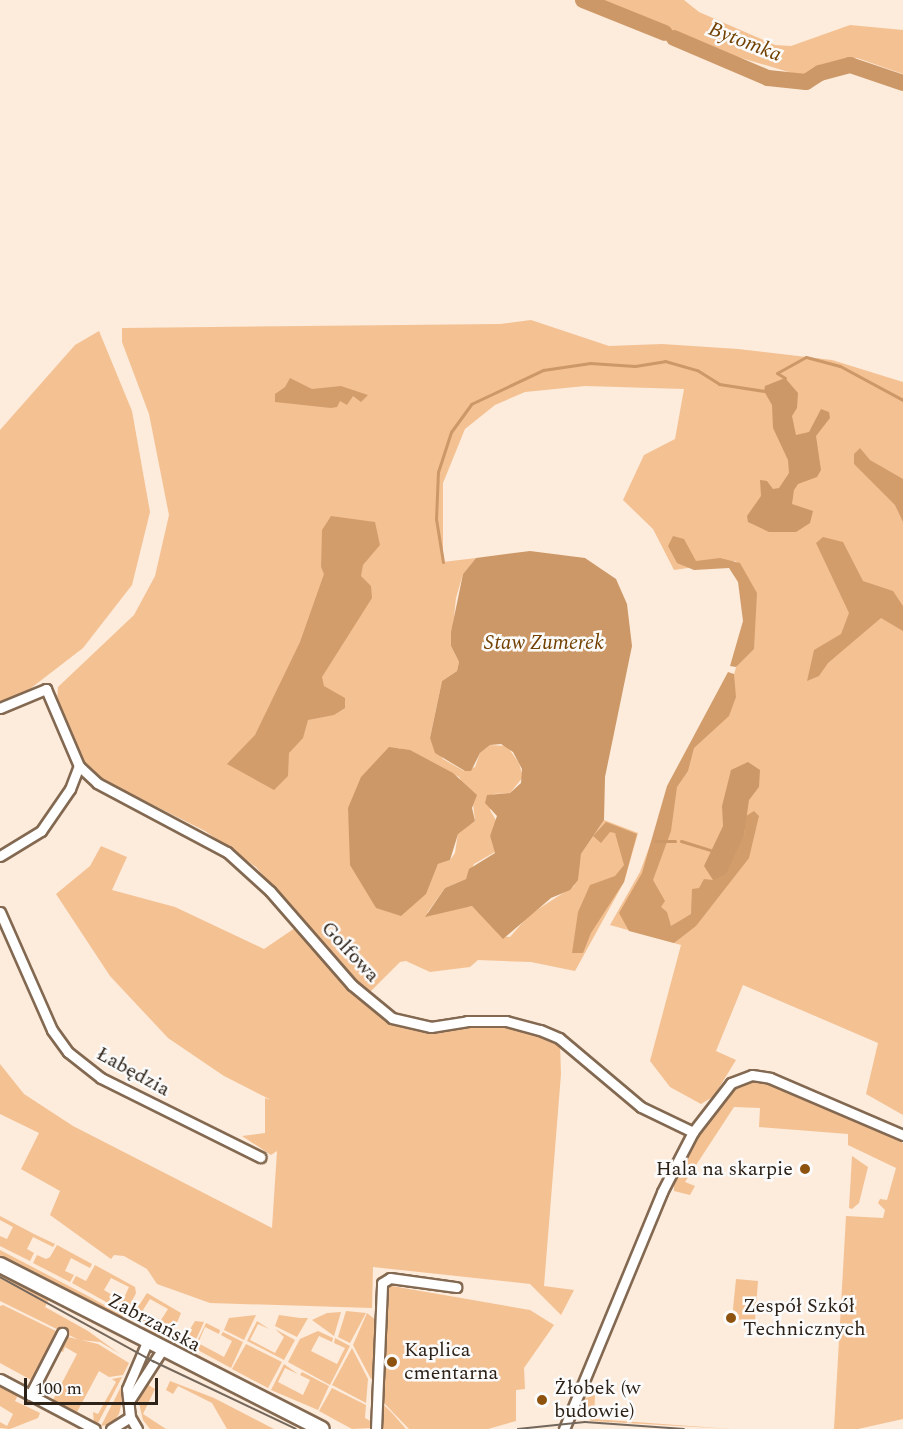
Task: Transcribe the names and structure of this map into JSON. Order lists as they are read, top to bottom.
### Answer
{
  "streets": {
    "main road": ["Zabrzańska"],
    "street": ["Golfowa", "Łabędzia"]
  },
  "water": ["Bytomka", "Staw Zumerek"],
  "places": [
    "Hala na skarpie",
    "Zespół Szkół Technicznych",
    "Kaplica cmentarna",
    "Żłobek (w budowie)"
  ],
  "scale_bar": "100 m"
}
